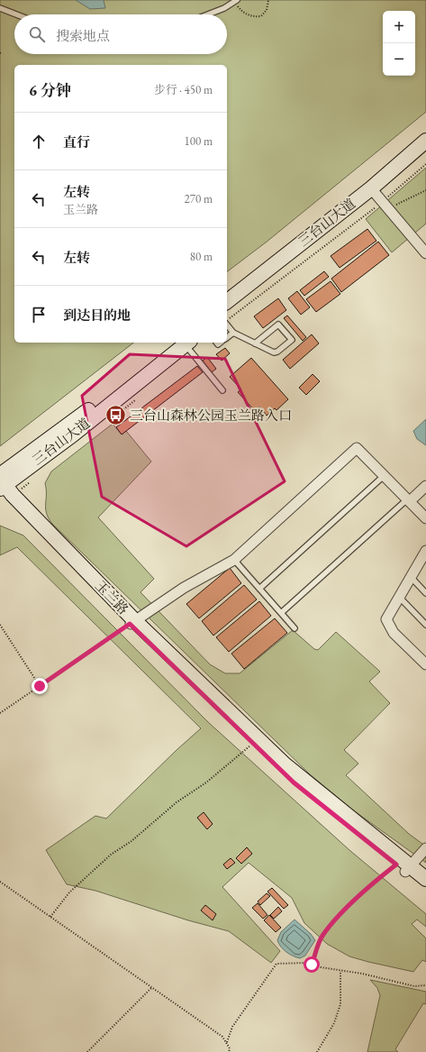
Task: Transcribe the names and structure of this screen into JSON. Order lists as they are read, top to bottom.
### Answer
{
  "streets": {
    "street": ["三台山大道", "玉兰路"]
  },
  "crossings": [
    ["三台山大道", "玉兰路"]
  ],
  "places": {
    "bus stop": ["三台山森林公园玉兰路入口"]
  },
  "page": {
    "map_buttons": ["+", "−"],
    "search": "搜索地点",
    "heading": ["6 分钟", "步行 · 450 m"],
    "list": [
      ["直行", "100 m"],
      ["左转", "玉兰路", "270 m"],
      ["左转", "80 m"],
      "到达目的地"
    ]
  }
}
